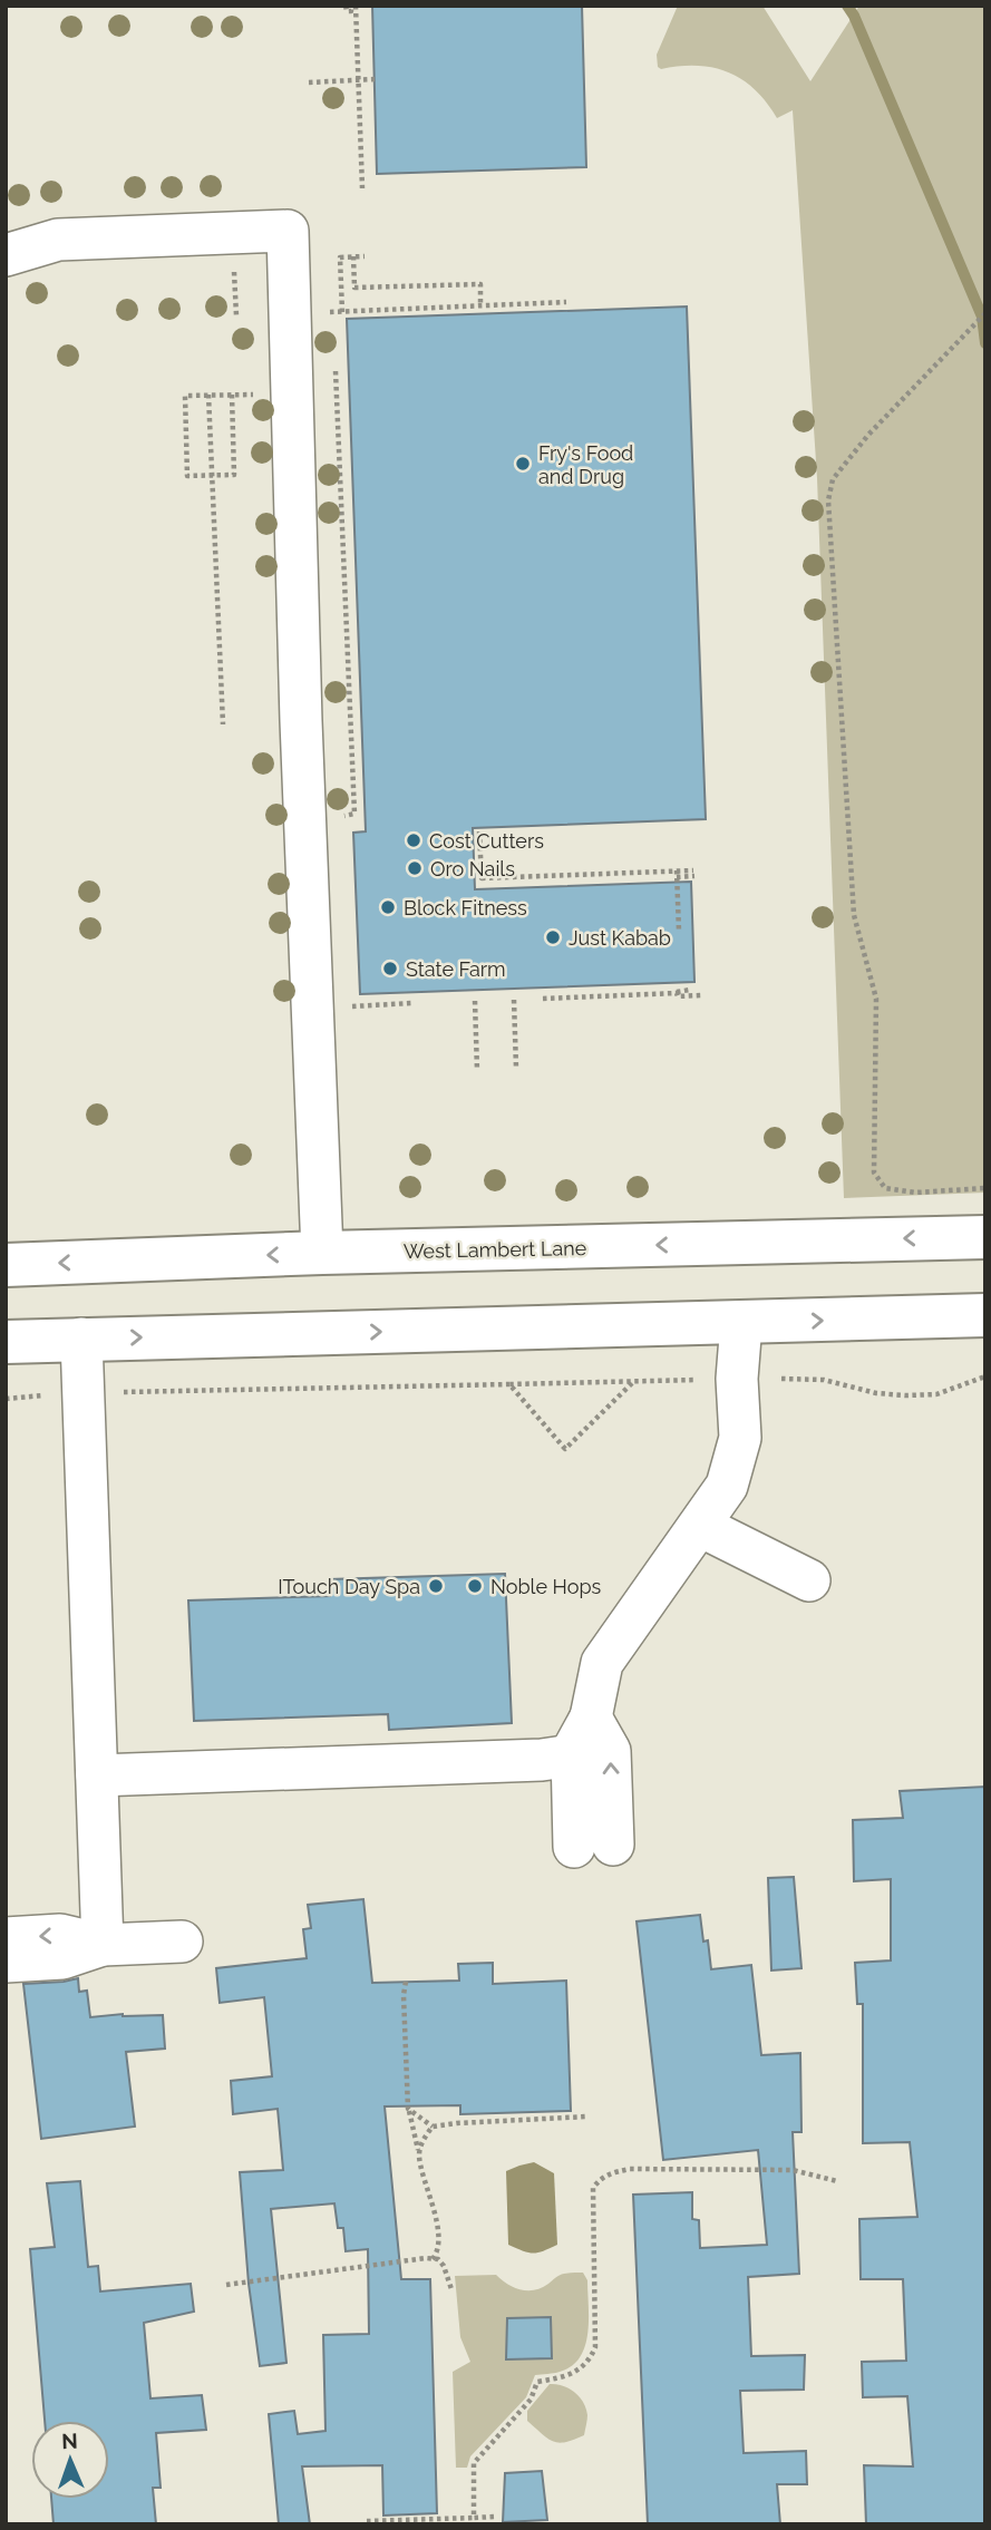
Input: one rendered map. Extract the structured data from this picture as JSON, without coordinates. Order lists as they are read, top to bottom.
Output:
{
  "streets": {
    "main road": ["West Lambert Lane"]
  },
  "places": [
    "Fry's Food and Drug",
    "Cost Cutters",
    "Oro Nails",
    "Block Fitness",
    "Just Kabab",
    "State Farm",
    "ITouch Day Spa",
    "Noble Hops"
  ],
  "north": "top"
}
